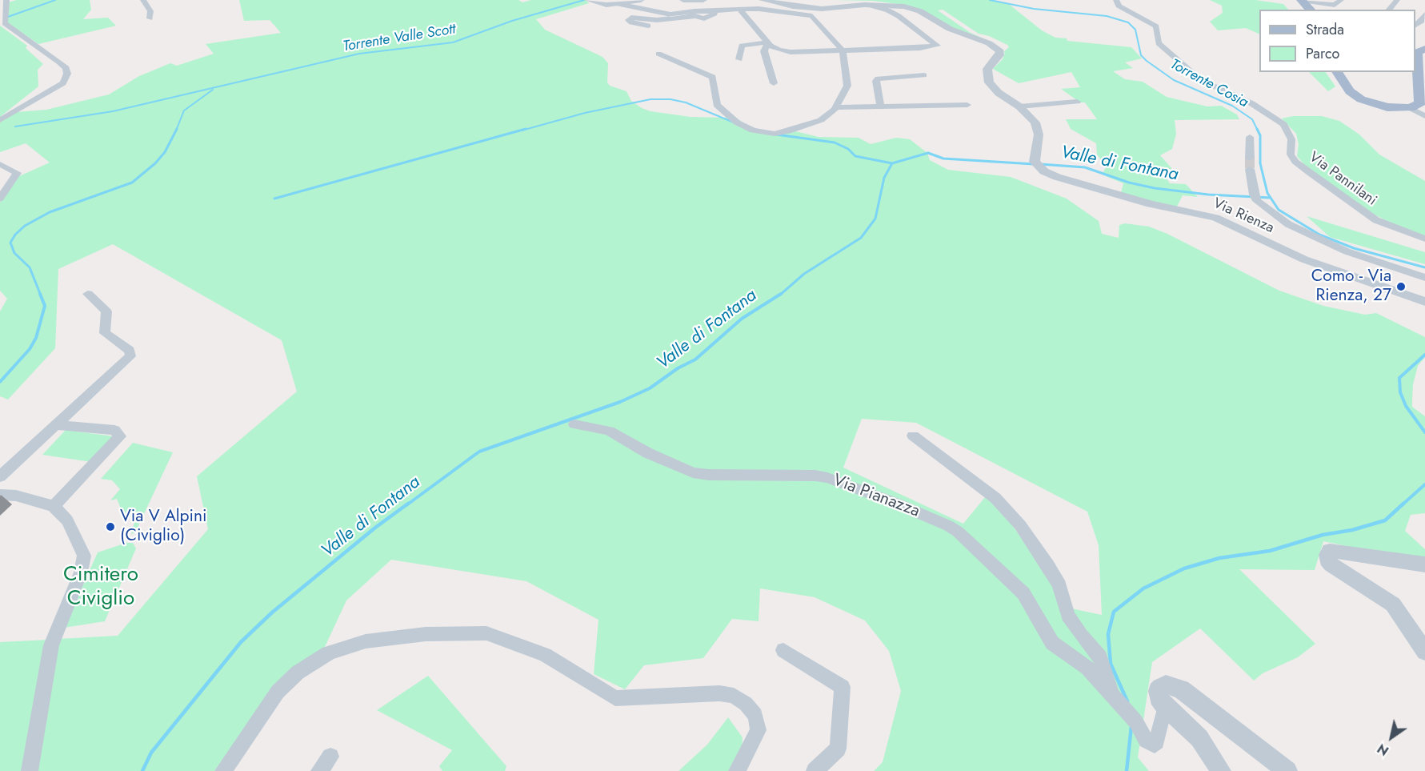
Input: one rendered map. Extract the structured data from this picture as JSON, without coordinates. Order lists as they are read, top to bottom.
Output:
{
  "streets": {
    "street": ["Via Pannilani", "Via Rienza", "Via Pianazza"]
  },
  "water": ["Torrente Valle Scott", "Torrente Cosia", "Valle di Fontana"],
  "parks": ["Cimitero Civiglio"],
  "places": ["Como - Via Rienza, 27", "Via V Alpini (Civiglio)"],
  "legend": ["Strada", "Parco"],
  "north": "bottom left"
}
